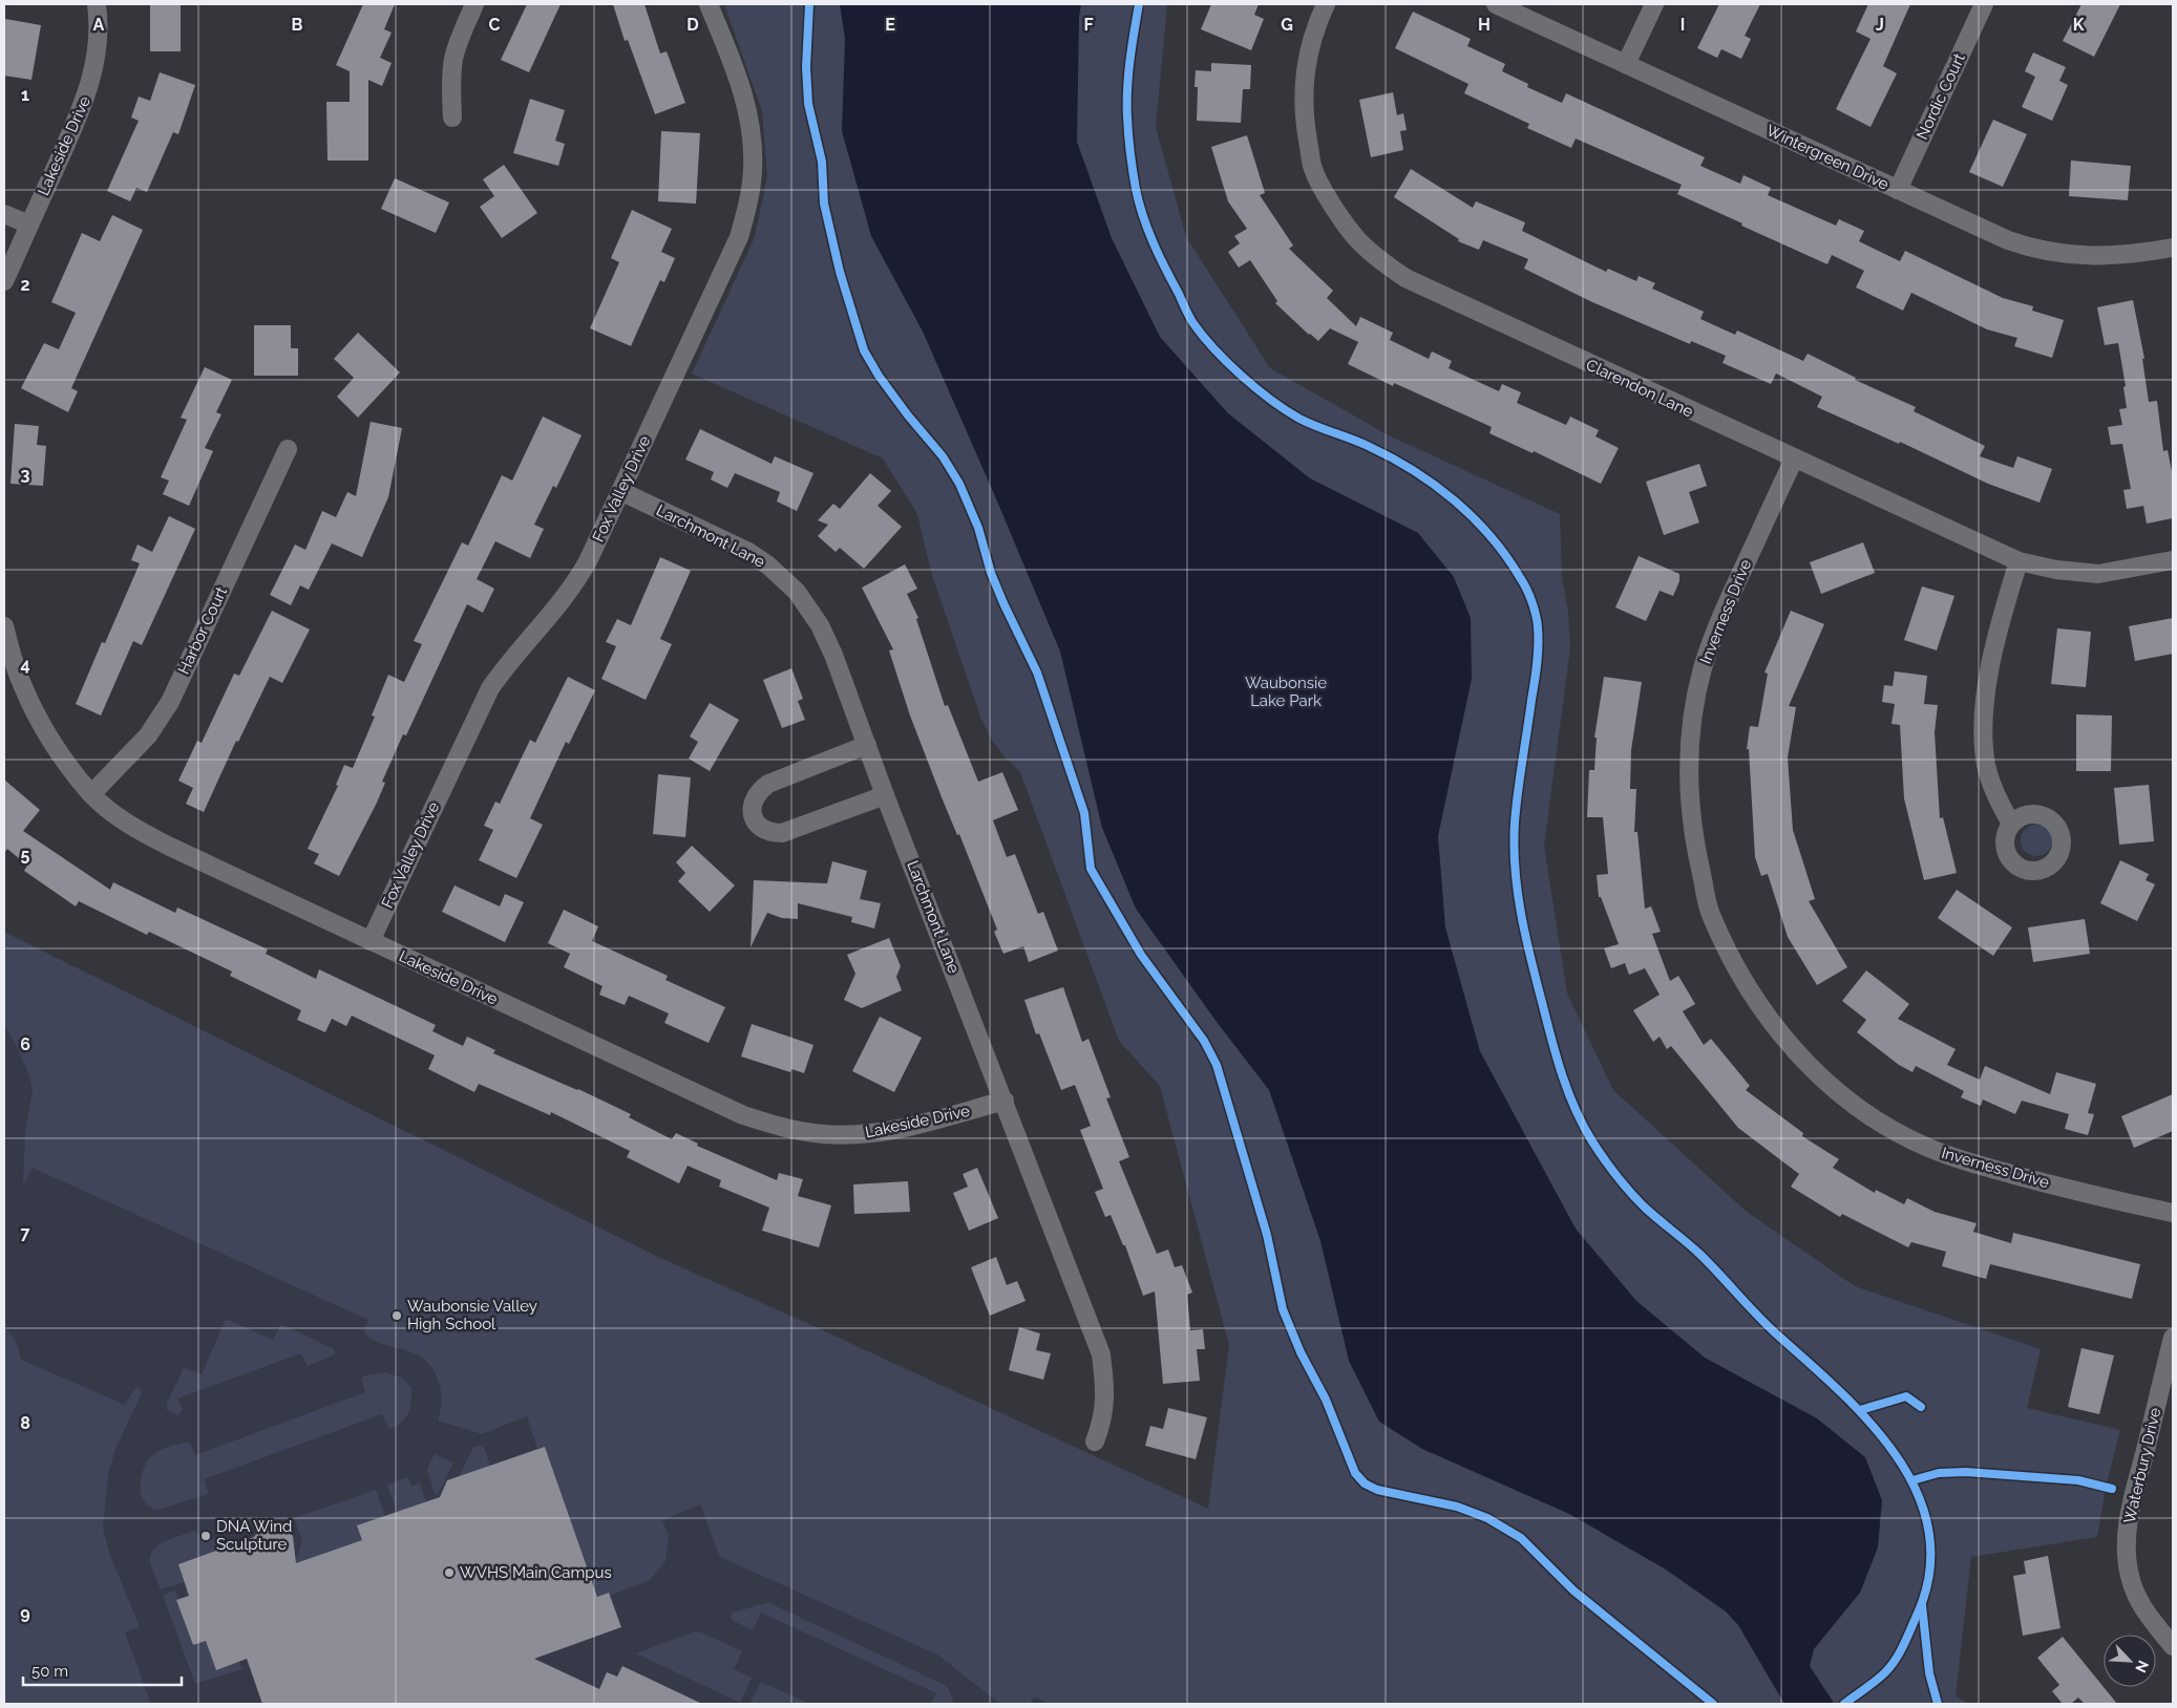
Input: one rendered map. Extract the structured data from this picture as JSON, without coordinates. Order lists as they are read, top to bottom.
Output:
{
  "streets": {
    "street": [
      "Nordic Court",
      "Lakeside Drive",
      "Wintergreen Drive",
      "Clarendon Lane",
      "Fox Valley Drive",
      "Larchmont Lane",
      "Inverness Drive",
      "Harbor Court",
      "Waterbury Drive"
    ]
  },
  "crossings": [
    ["Nordic Court", "Wintergreen Drive"],
    ["Lakeside Drive", "Fox Valley Drive"],
    ["Lakeside Drive", "Larchmont Lane"],
    ["Lakeside Drive", "Harbor Court"],
    ["Clarendon Lane", "Inverness Drive"],
    ["Fox Valley Drive", "Larchmont Lane"]
  ],
  "parks": ["Waubonsie Lake Park"],
  "places": ["Waubonsie Valley High School", "DNA Wind Sculpture", "WVHS Main Campus"],
  "scale_bar": "50 m",
  "north": "bottom right",
  "grid": {
    "columns": [
      "A",
      "B",
      "C",
      "D",
      "E",
      "F",
      "G",
      "H",
      "I",
      "J",
      "K"
    ],
    "rows": [
      "1",
      "2",
      "3",
      "4",
      "5",
      "6",
      "7",
      "8",
      "9"
    ]
  }
}
